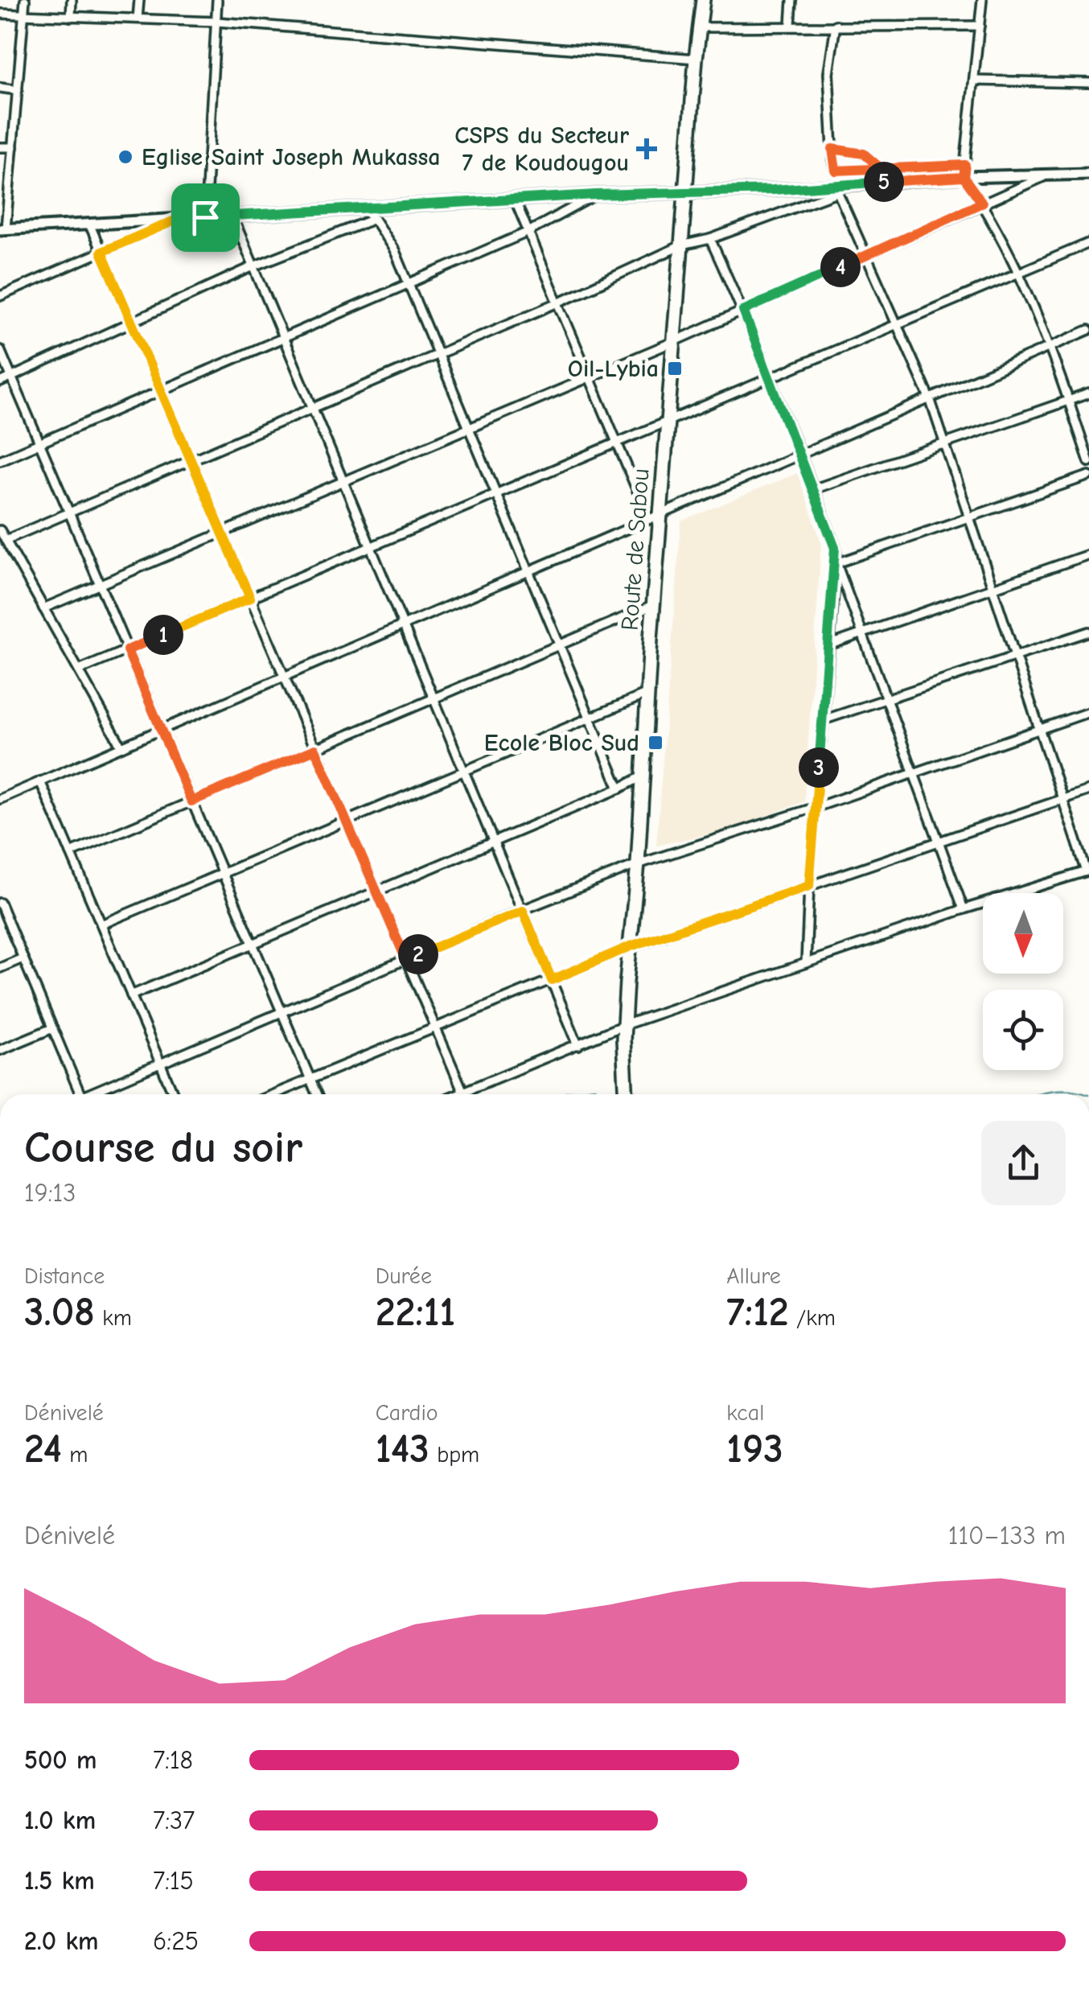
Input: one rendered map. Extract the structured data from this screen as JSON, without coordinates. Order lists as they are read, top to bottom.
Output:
{
  "streets": {
    "main road": ["Route de Sabou"]
  },
  "places": {
    "health": ["CSPS du Secteur 7 de Koudougou"],
    "other": ["Eglise Saint Joseph Mukassa"],
    "transit": ["Oil-Lybia", "Ecole Bloc Sud"]
  },
  "north": "bottom",
  "page": {
    "pins": [
      "5",
      "4",
      "1",
      "3",
      "2"
    ],
    "heading": ["Course du soir", "19:13"],
    "stats": [
      ["Distance", "3.08 km"],
      ["Durée", "22:11"],
      ["Allure", "7:12 /km"],
      ["Dénivelé", "24 m"],
      ["Cardio", "143 bpm"],
      ["kcal", "193"]
    ],
    "chart": ["Dénivelé", "110–133 m"],
    "list": [
      {
        "name": "500 m",
        "note": "7:18"
      },
      {
        "name": "1.0 km",
        "note": "7:37"
      },
      {
        "name": "1.5 km",
        "note": "7:15"
      },
      {
        "name": "2.0 km",
        "note": "6:25"
      }
    ]
  }
}
